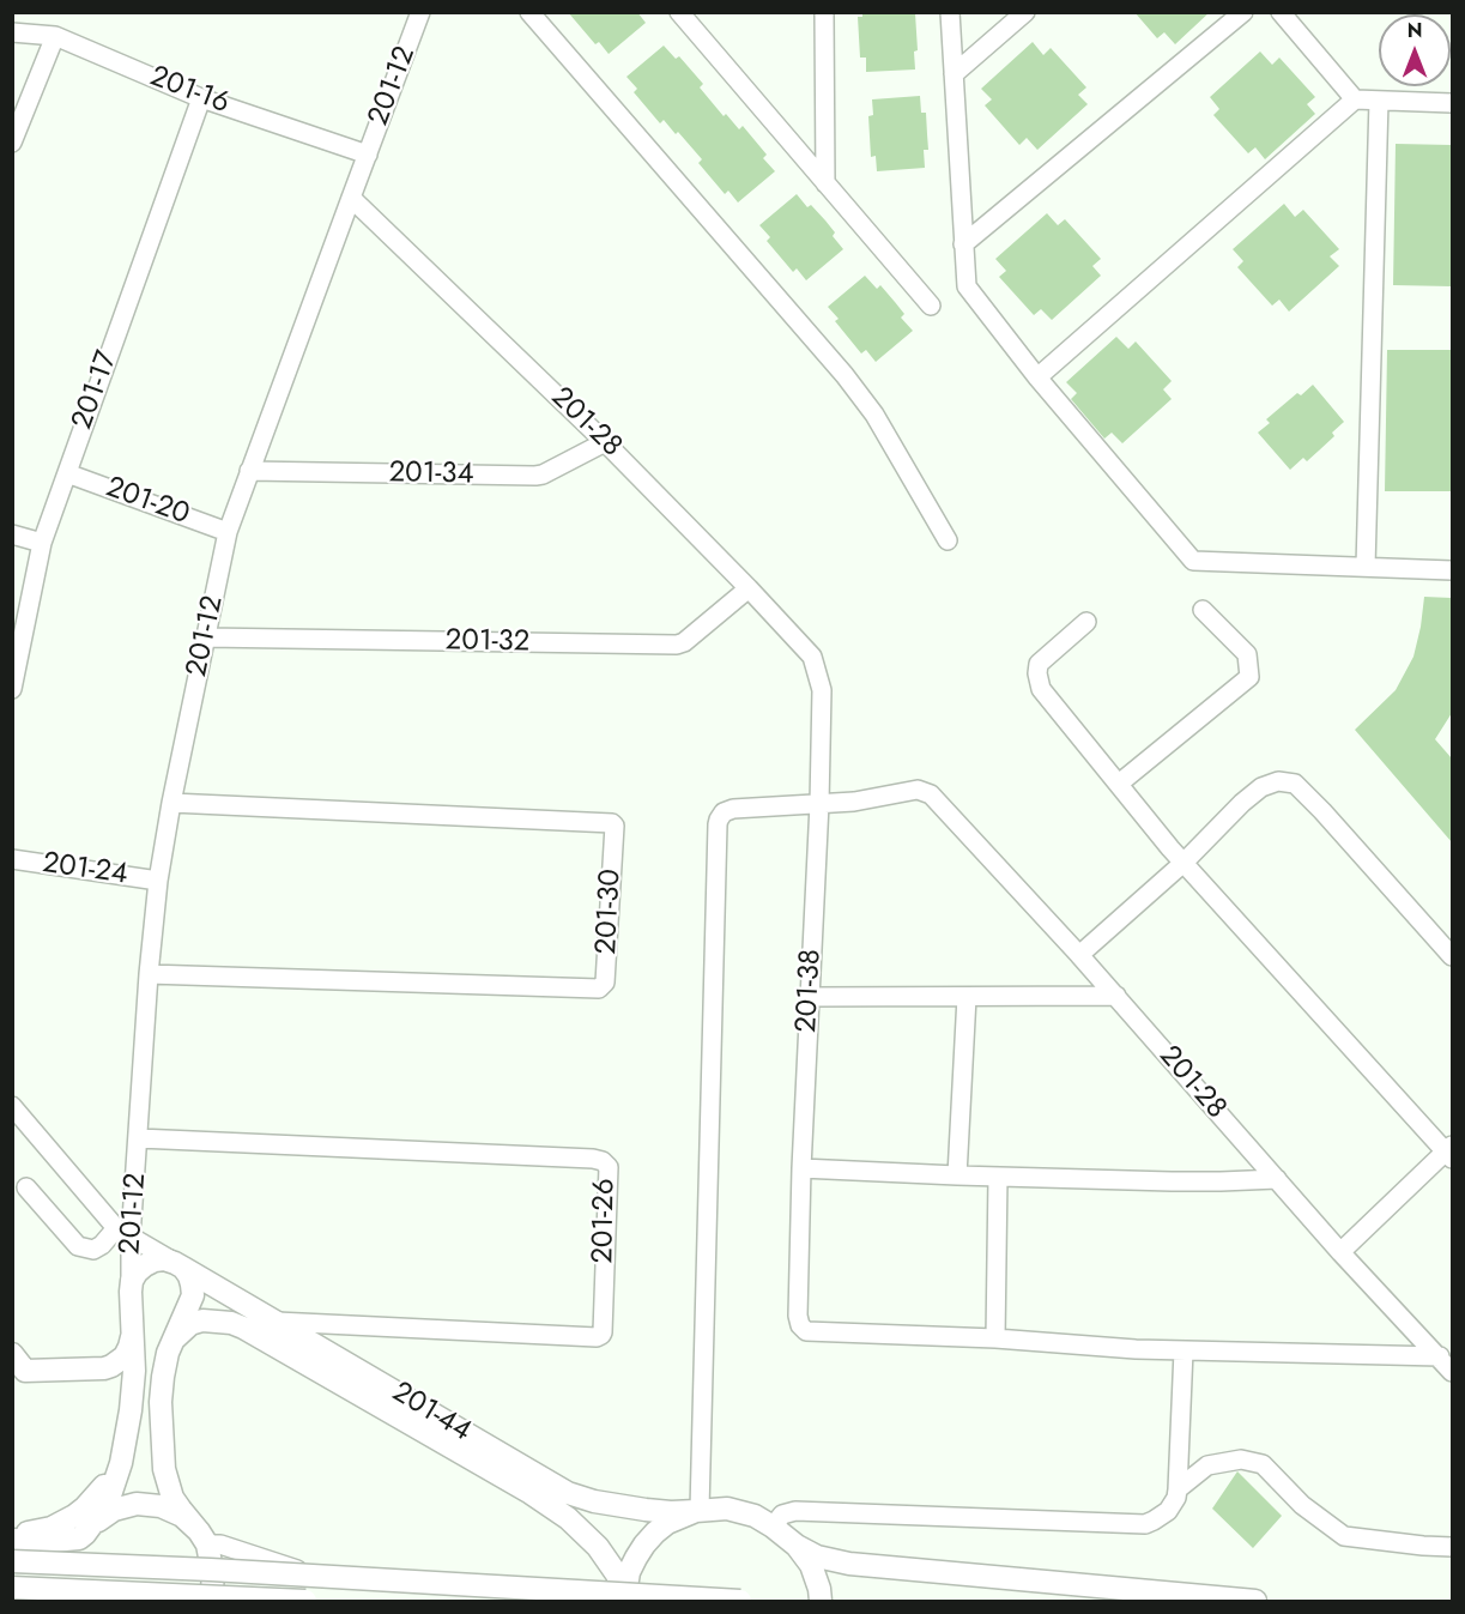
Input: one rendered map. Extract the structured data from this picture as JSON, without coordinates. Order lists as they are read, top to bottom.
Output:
{
  "streets": {
    "main road": ["201-12", "201-44"],
    "street": [
      "201-16",
      "201-17",
      "201-28",
      "201-34",
      "201-20",
      "201-32",
      "201-24",
      "201-30",
      "201-38",
      "201-26"
    ]
  },
  "crossings": [
    ["201-12", "201-16"],
    ["201-12", "201-28"],
    ["201-12", "201-34"],
    ["201-12", "201-20"],
    ["201-12", "201-32"],
    ["201-12", "201-24"],
    ["201-12", "201-30"],
    ["201-12", "201-26"],
    ["201-12", "201-44"],
    ["201-16", "201-17"],
    ["201-17", "201-20"],
    ["201-28", "201-34"],
    ["201-28", "201-32"],
    ["201-28", "201-38"],
    ["201-26", "201-44"]
  ],
  "north": "top"
}
